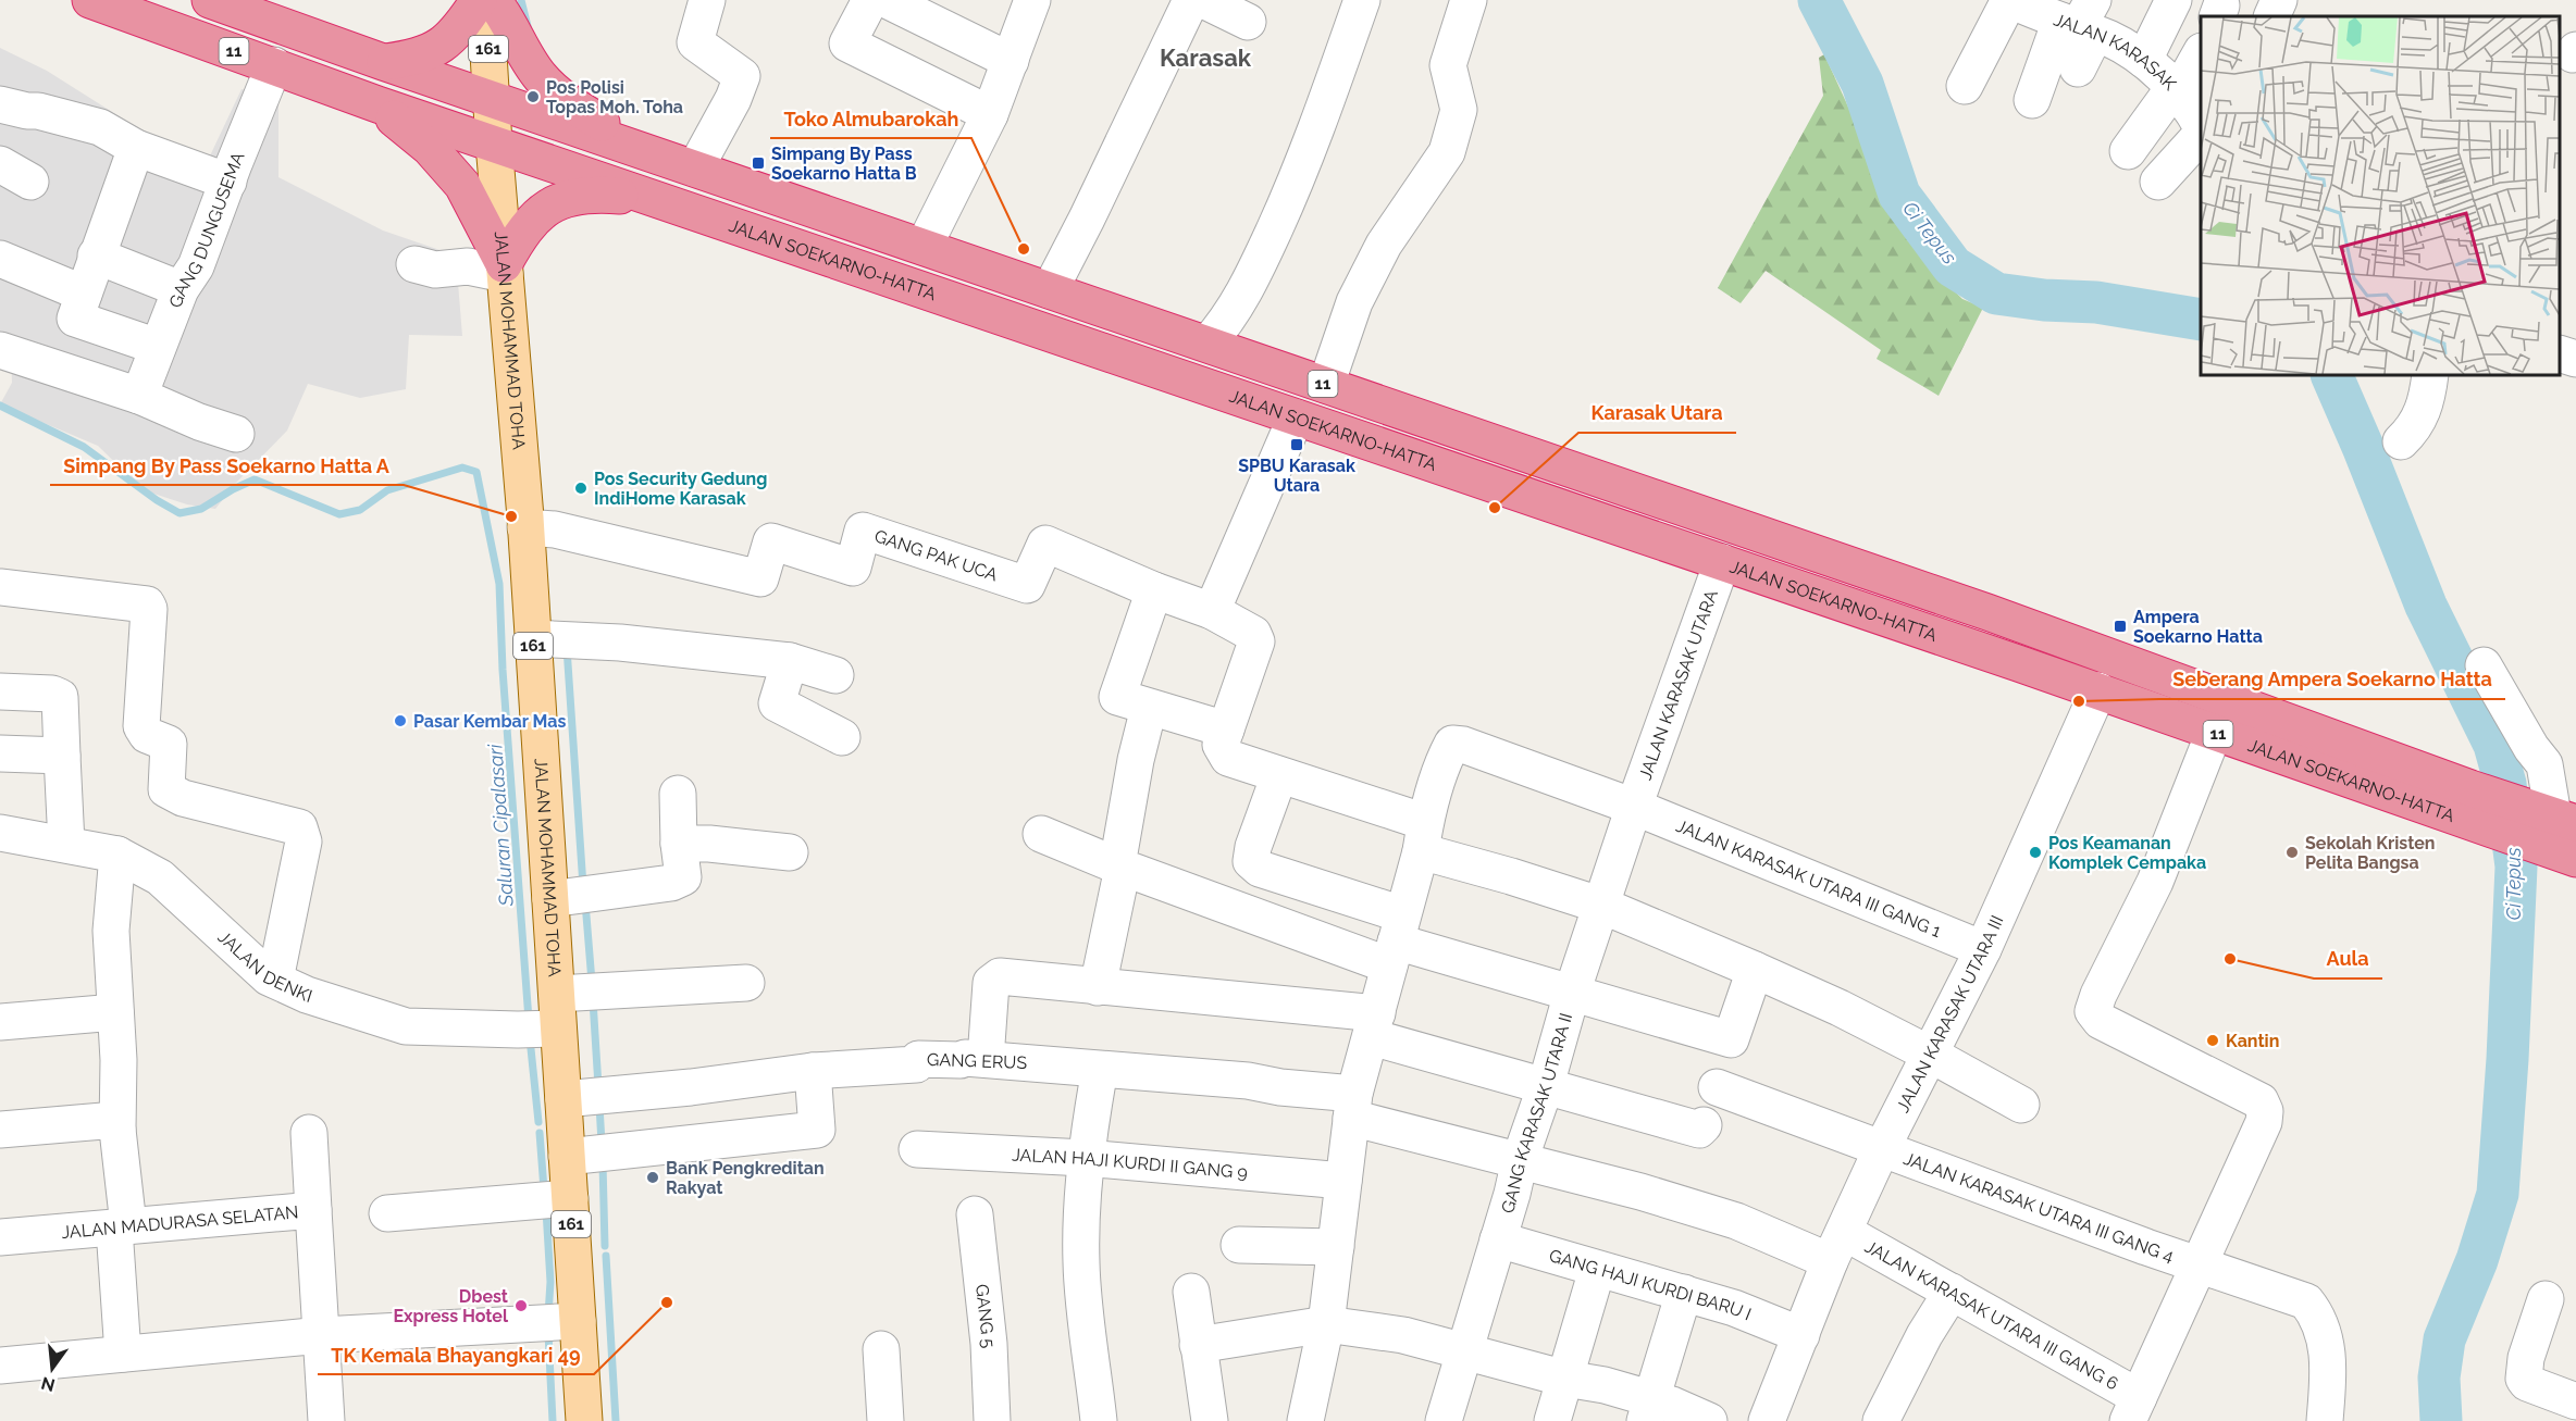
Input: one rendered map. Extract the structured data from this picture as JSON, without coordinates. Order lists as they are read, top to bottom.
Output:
{
  "streets": {
    "highway": ["11", "JALAN SOEKARNO-HATTA"],
    "main road": ["161", "JALAN MOHAMMAD TOHA"],
    "street": [
      "JALAN KARASAK",
      "GANG DUNGUSEMA",
      "GANG PAK UCA",
      "JALAN KARASAK UTARA",
      "JALAN KARASAK UTARA III GANG 1",
      "JALAN DENKI",
      "JALAN KARASAK UTARA III",
      "GANG ERUS",
      "GANG KARASAK UTARA II",
      "JALAN HAJI KURDI II GANG 9",
      "JALAN KARASAK UTARA III GANG 4",
      "JALAN MADURASA SELATAN",
      "GANG HAJI KURDI BARU I",
      "JALAN KARASAK UTARA III GANG 6",
      "GANG 5"
    ]
  },
  "crossings": [
    ["GANG DUNGUSEMA", "JALAN SOEKARNO-HATTA"],
    ["JALAN SOEKARNO-HATTA", "JALAN MOHAMMAD TOHA"],
    ["JALAN SOEKARNO-HATTA", "JALAN KARASAK UTARA"],
    ["JALAN SOEKARNO-HATTA", "JALAN KARASAK UTARA III"],
    ["JALAN SOEKARNO-HATTA", "JALAN KARASAK UTARA III GANG 6"],
    ["JALAN MOHAMMAD TOHA", "GANG PAK UCA"],
    ["JALAN MOHAMMAD TOHA", "JALAN DENKI"],
    ["JALAN MOHAMMAD TOHA", "GANG ERUS"],
    ["JALAN KARASAK UTARA", "JALAN KARASAK UTARA III GANG 1"],
    ["JALAN KARASAK UTARA", "GANG KARASAK UTARA II"],
    ["JALAN KARASAK UTARA III GANG 1", "JALAN KARASAK UTARA III"],
    ["JALAN KARASAK UTARA III GANG 1", "GANG KARASAK UTARA II"],
    ["JALAN KARASAK UTARA III", "JALAN KARASAK UTARA III GANG 4"],
    ["JALAN KARASAK UTARA III", "GANG HAJI KURDI BARU I"],
    ["JALAN KARASAK UTARA III", "JALAN KARASAK UTARA III GANG 6"],
    ["GANG ERUS", "GANG KARASAK UTARA II"],
    ["GANG ERUS", "JALAN KARASAK UTARA III GANG 6"],
    ["GANG KARASAK UTARA II", "GANG HAJI KURDI BARU I"],
    ["GANG KARASAK UTARA II", "JALAN KARASAK UTARA III GANG 6"],
    ["JALAN KARASAK UTARA III GANG 4", "JALAN KARASAK UTARA III GANG 6"]
  ],
  "districts": ["Karasak"],
  "water": ["Ci Tepus", "Saluran Cipalasari"],
  "places": {
    "other": [
      "Pos Polisi Topas Moh. Toha",
      "Toko Almubarokah",
      "Pos Security Gedung IndiHome Karasak",
      "Karasak Utara",
      "Simpang By Pass Soekarno Hatta A",
      "Seberang Ampera Soekarno Hatta",
      "Pasar Kembar Mas",
      "Pos Keamanan Komplek Cempaka",
      "Sekolah Kristen Pelita Bangsa",
      "Aula",
      "Kantin",
      "Bank Pengkreditan Rakyat",
      "TK Kemala Bhayangkari 49",
      "Dbest Express Hotel"
    ],
    "transit": ["Simpang By Pass Soekarno Hatta B", "SPBU Karasak Utara", "Ampera Soekarno Hatta"]
  },
  "north": "bottom"
}
